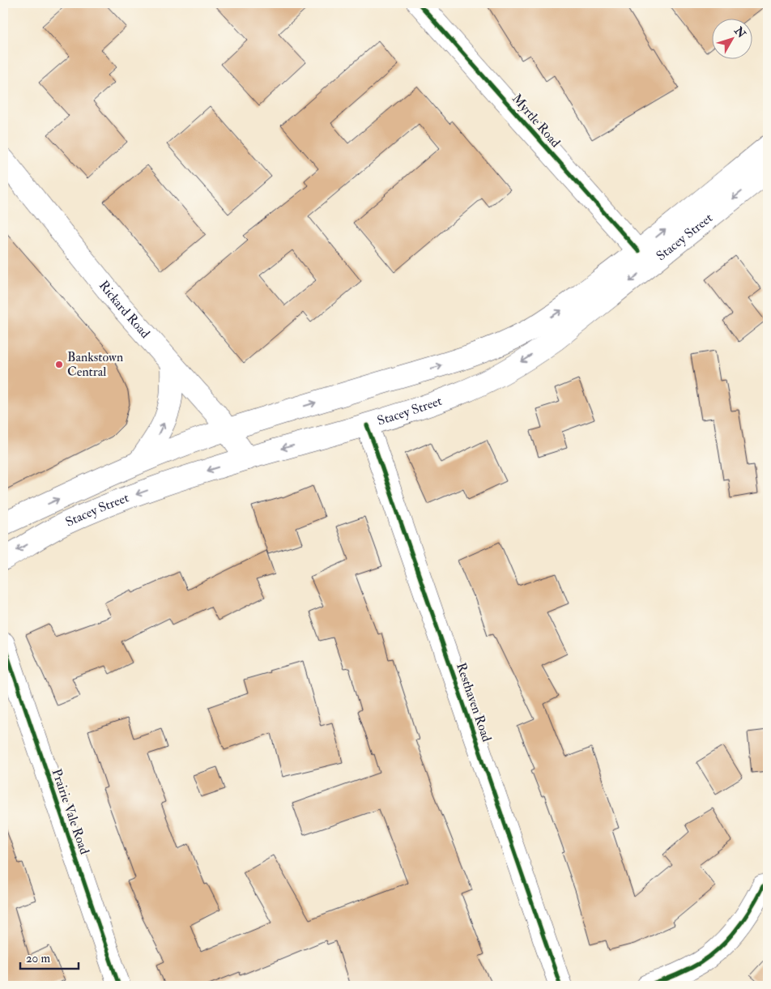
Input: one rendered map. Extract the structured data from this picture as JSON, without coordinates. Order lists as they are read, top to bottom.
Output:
{
  "streets": {
    "main road": [
      "Myrtle Road",
      "Stacey Street",
      "Rickard Road",
      "Resthaven Road",
      "Prairie Vale Road"
    ]
  },
  "crossings": [
    ["Myrtle Road", "Stacey Street"],
    ["Stacey Street", "Rickard Road"],
    ["Stacey Street", "Resthaven Road"]
  ],
  "places": ["Bankstown Central"],
  "scale_bar": "20 m",
  "north": "top right"
}
